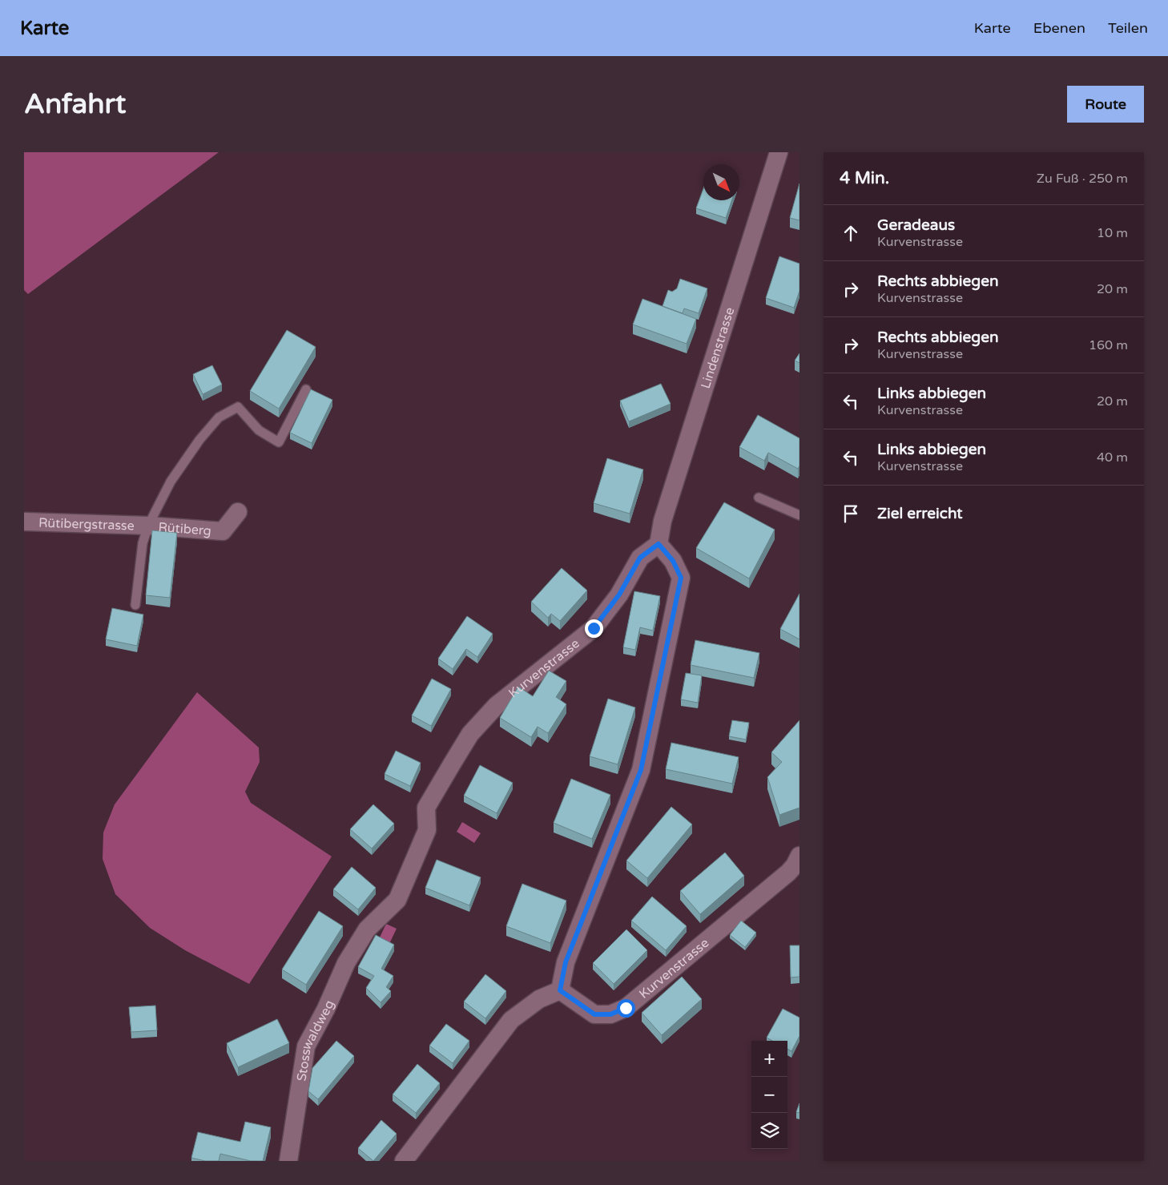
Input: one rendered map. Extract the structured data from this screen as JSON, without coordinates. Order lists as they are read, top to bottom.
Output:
{
  "streets": {
    "street": [
      "Lindenstrasse",
      "Rütibergstrasse",
      "Rütiberg",
      "Kurvenstrasse",
      "Stosswaldweg"
    ]
  },
  "crossings": [
    ["Lindenstrasse", "Kurvenstrasse"],
    ["Rütibergstrasse", "Rütiberg"],
    ["Kurvenstrasse", "Stosswaldweg"]
  ],
  "north": "bottom right",
  "page": {
    "header": "Karte",
    "nav": ["Karte", "Ebenen", "Teilen"],
    "buttons": "Route",
    "title": "Anfahrt",
    "heading": ["4 Min.", "Zu Fuß · 250 m"],
    "list": [
      ["Geradeaus", "Kurvenstrasse", "10 m"],
      ["Rechts abbiegen", "Kurvenstrasse", "20 m"],
      ["Rechts abbiegen", "Kurvenstrasse", "160 m"],
      ["Links abbiegen", "Kurvenstrasse", "20 m"],
      ["Links abbiegen", "Kurvenstrasse", "40 m"],
      "Ziel erreicht"
    ],
    "map_buttons": ["+", "−"]
  }
}
